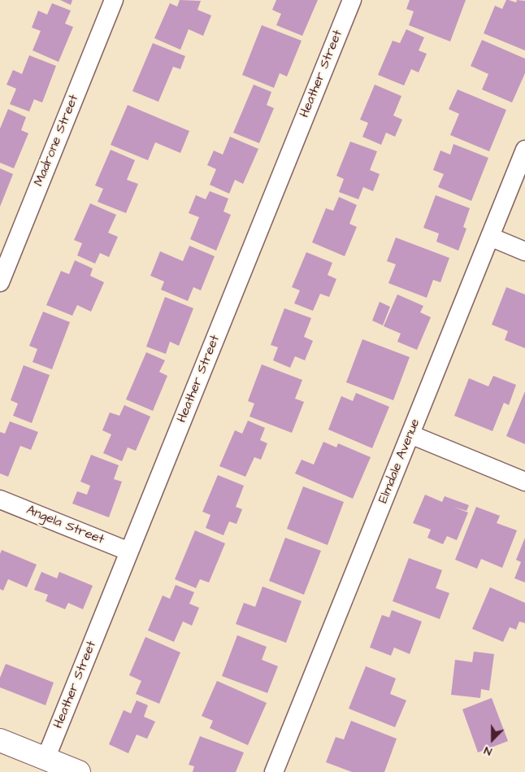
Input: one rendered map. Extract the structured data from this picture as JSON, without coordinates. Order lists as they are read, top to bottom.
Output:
{
  "streets": {
    "street": [
      "Heather Street",
      "Madrone Street",
      "Elmdale Avenue",
      "Angela Street"
    ]
  },
  "crossings": [
    ["Heather Street", "Angela Street"]
  ],
  "north": "bottom"
}
